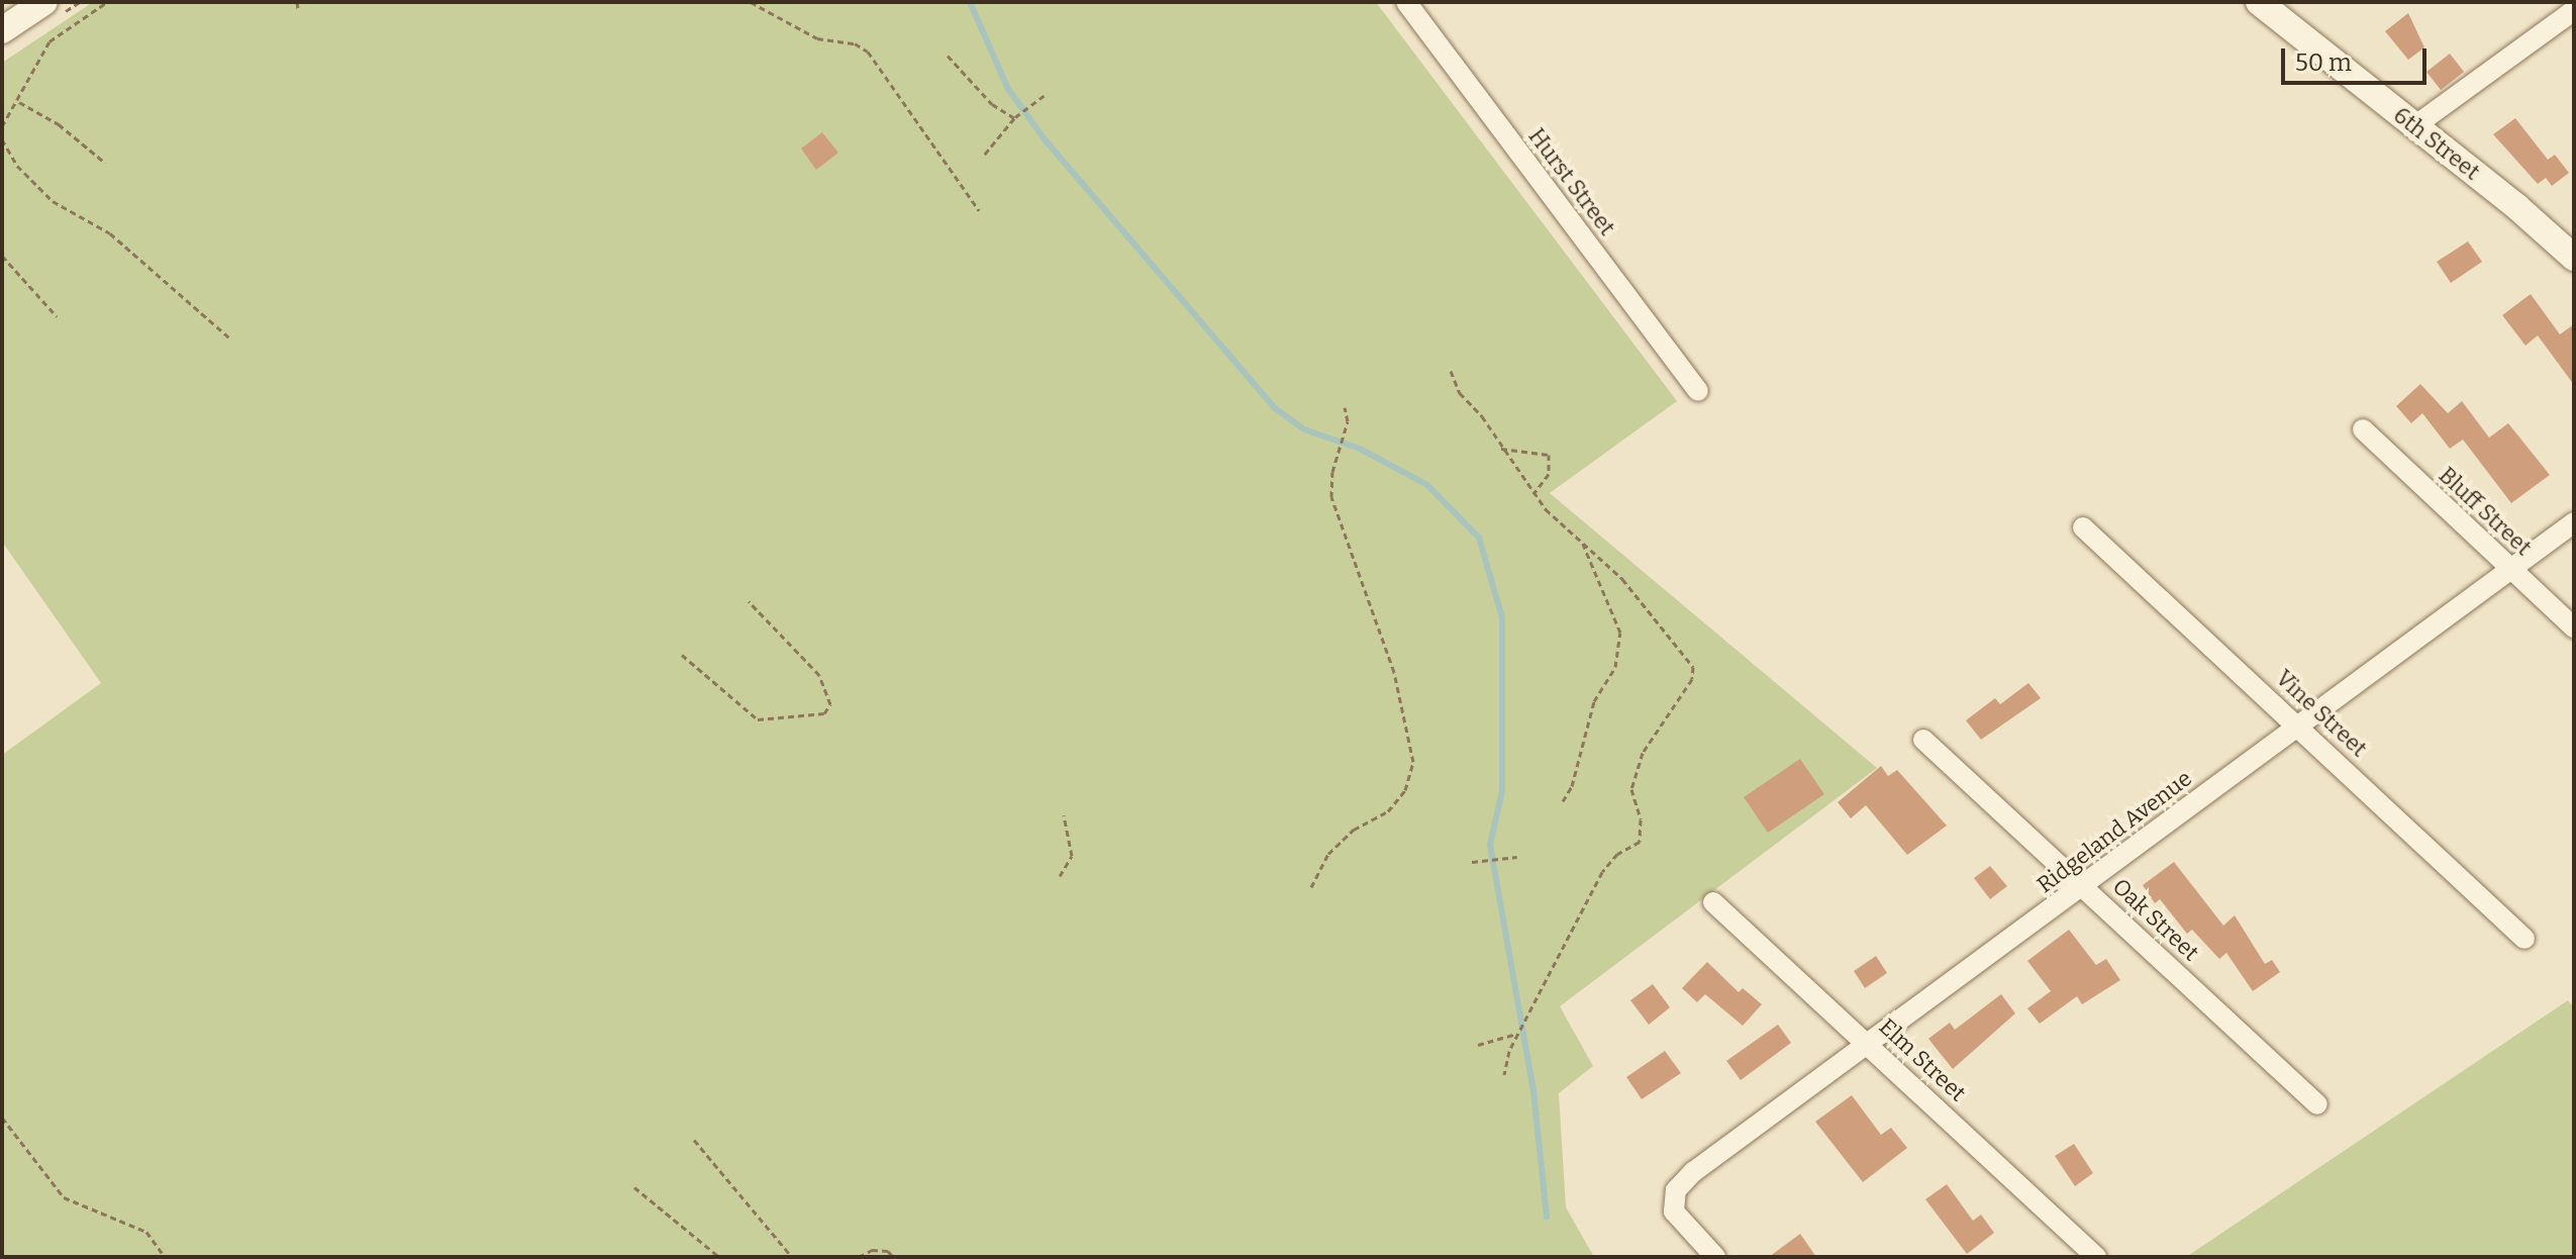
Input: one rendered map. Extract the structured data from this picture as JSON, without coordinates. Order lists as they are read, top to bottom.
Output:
{
  "streets": {
    "street": [
      "6th Street",
      "Hurst Street",
      "Bluff Street",
      "Vine Street",
      "Ridgeland Avenue",
      "Oak Street",
      "Elm Street"
    ]
  },
  "crossings": [
    ["Bluff Street", "Ridgeland Avenue"],
    ["Vine Street", "Ridgeland Avenue"],
    ["Ridgeland Avenue", "Oak Street"],
    ["Ridgeland Avenue", "Elm Street"]
  ],
  "scale_bar": "50 m"
}
